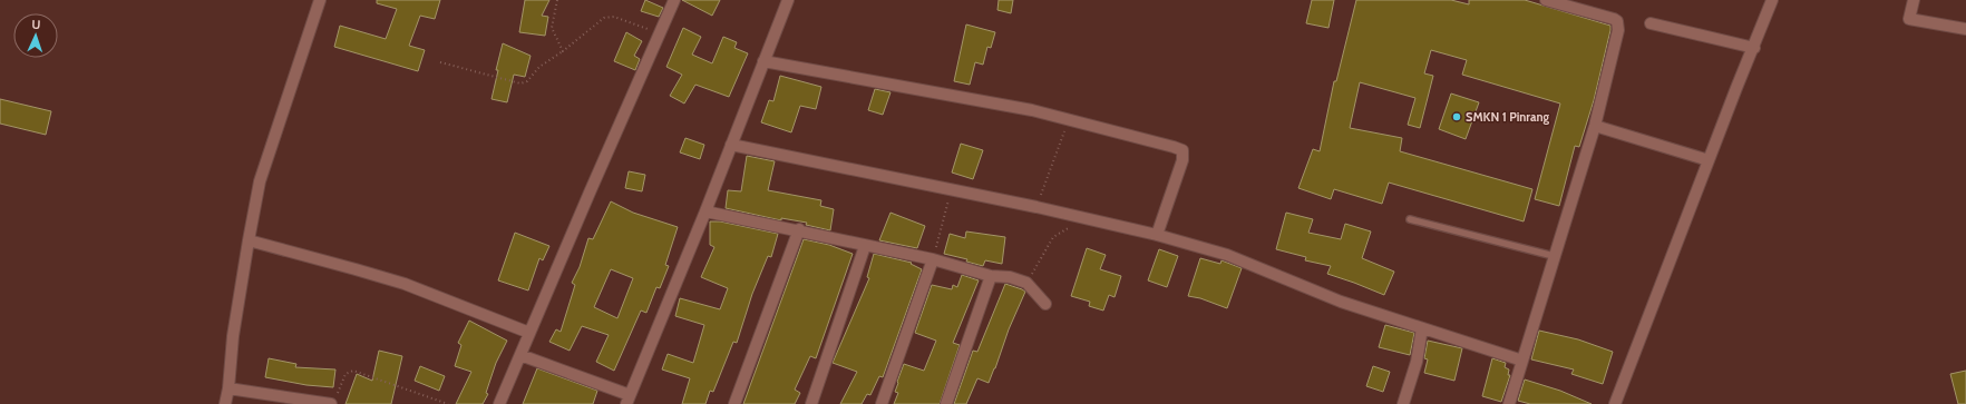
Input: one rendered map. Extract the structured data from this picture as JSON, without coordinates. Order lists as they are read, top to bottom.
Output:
{
  "places": ["SMKN 1 Pinrang"],
  "north": "top"
}
